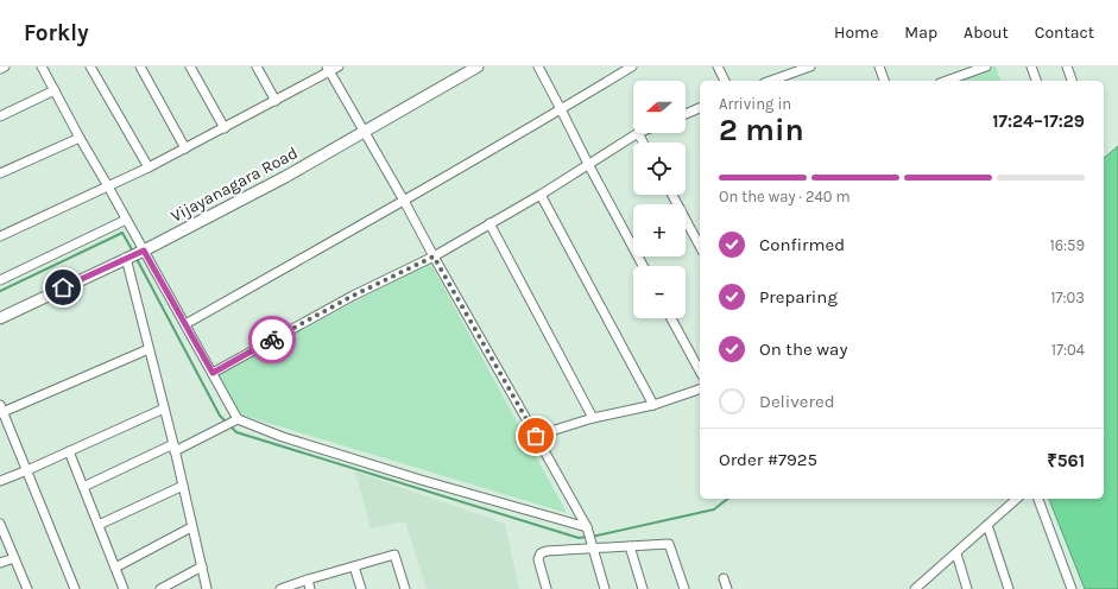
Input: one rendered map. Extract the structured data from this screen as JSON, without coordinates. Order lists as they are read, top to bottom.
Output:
{
  "streets": {
    "street": ["Vijayanagara Road"]
  },
  "north": "left",
  "page": {
    "header": "Forkly",
    "nav": [
      "Home",
      "Map",
      "About",
      "Contact"
    ],
    "map_buttons": ["+", "−"],
    "heading": ["2 min", "Arriving in", "17:24–17:29"],
    "panel": ["Order #7925", "₹561"],
    "bar": "On the way · 240 m",
    "list": [
      ["Confirmed", "16:59"],
      ["Preparing", "17:03"],
      ["On the way", "17:04"],
      "Delivered"
    ]
  }
}
